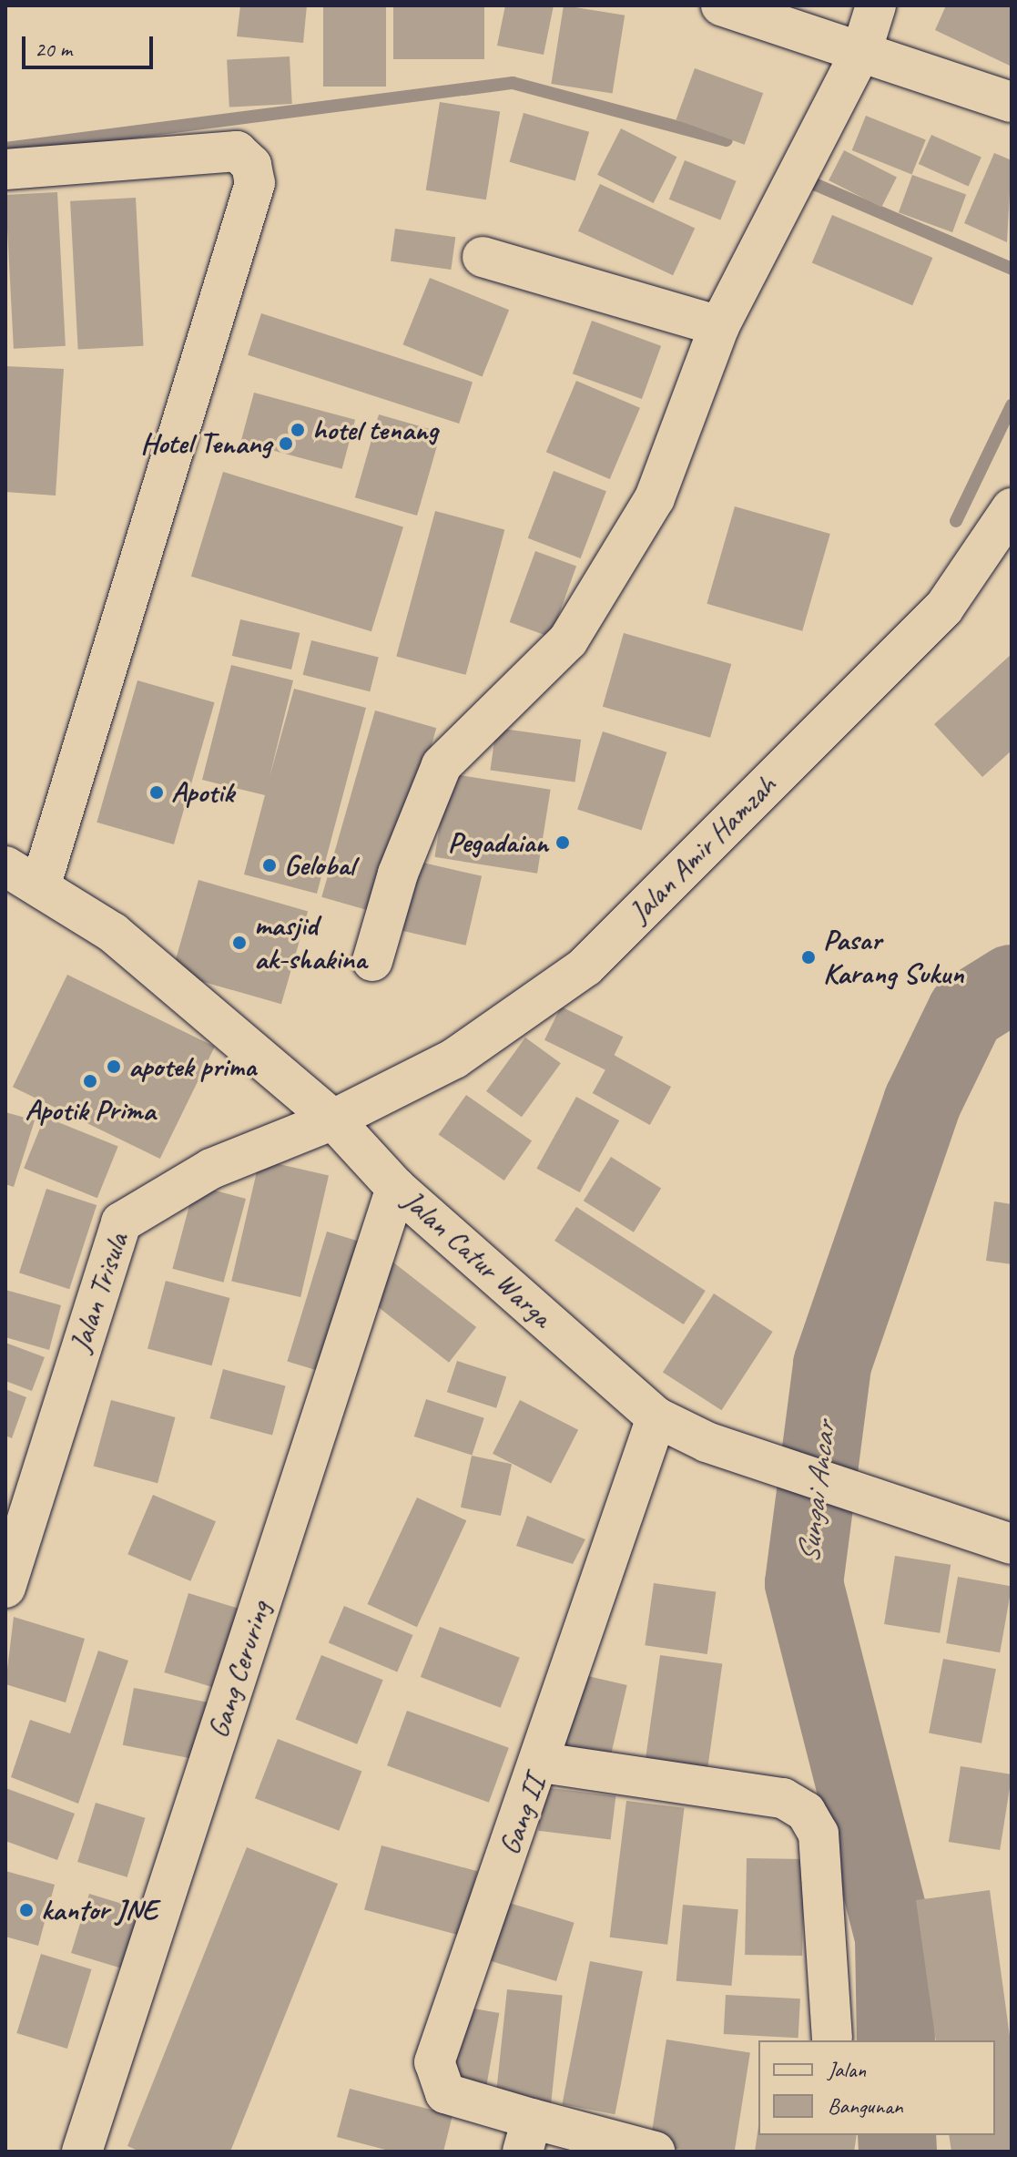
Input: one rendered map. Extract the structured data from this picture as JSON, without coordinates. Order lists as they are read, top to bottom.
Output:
{
  "streets": {
    "street": [
      "Jalan Amir Hamzah",
      "Jalan Catur Warga",
      "Jalan Trisula",
      "Gang Ceruring",
      "Gang II"
    ]
  },
  "crossings": [
    ["Jalan Amir Hamzah", "Jalan Catur Warga"],
    ["Jalan Amir Hamzah", "Jalan Trisula"],
    ["Jalan Catur Warga", "Jalan Trisula"],
    ["Jalan Catur Warga", "Gang Ceruring"],
    ["Jalan Catur Warga", "Gang II"]
  ],
  "water": ["Sungai Ancar"],
  "places": [
    "hotel tenang",
    "Hotel Tenang",
    "Apotik",
    "Pegadaian",
    "Gelobal",
    "masjid ak-shakina",
    "Pasar Karang Sukun",
    "apotek prima",
    "Apotik Prima",
    "kantor JNE"
  ],
  "legend": ["Jalan", "Bangunan"],
  "scale_bar": "20 m"
}
